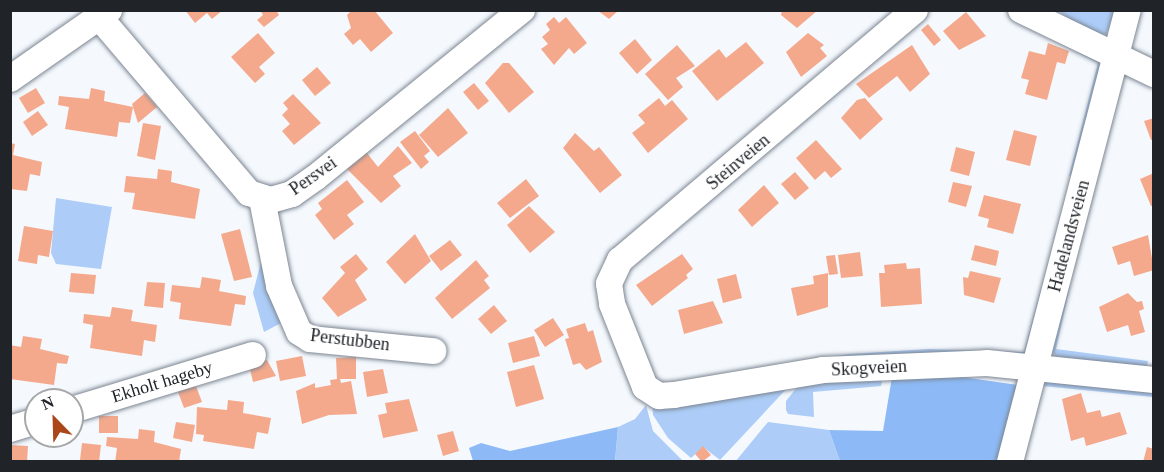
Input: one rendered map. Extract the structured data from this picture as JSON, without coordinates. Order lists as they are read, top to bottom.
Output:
{
  "streets": {
    "street": [
      "Steinveien",
      "Persvei",
      "Hadelandsveien",
      "Perstubben",
      "Skogveien",
      "Ekholt hageby"
    ]
  },
  "crossings": [
    ["Steinveien", "Skogveien"],
    ["Persvei", "Perstubben"],
    ["Hadelandsveien", "Skogveien"]
  ],
  "north": "top left"
}
